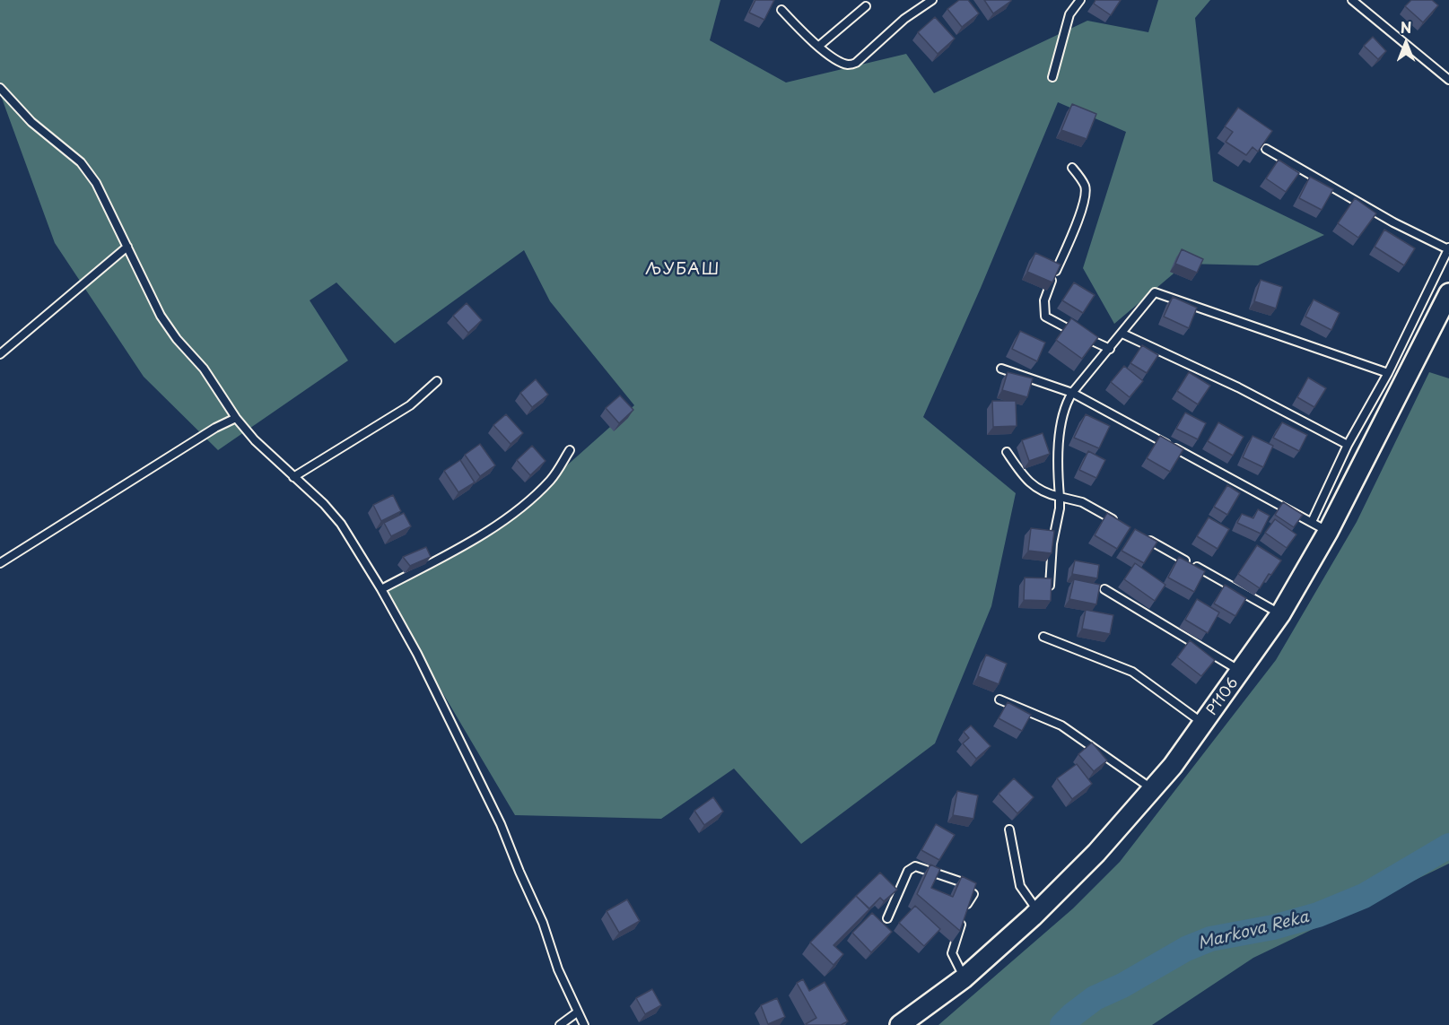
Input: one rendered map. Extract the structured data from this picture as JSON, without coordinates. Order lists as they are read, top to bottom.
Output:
{
  "streets": {
    "main road": ["P1106"]
  },
  "districts": ["ЉУБАШ"],
  "water": ["Markova Reka"],
  "north": "top"
}
